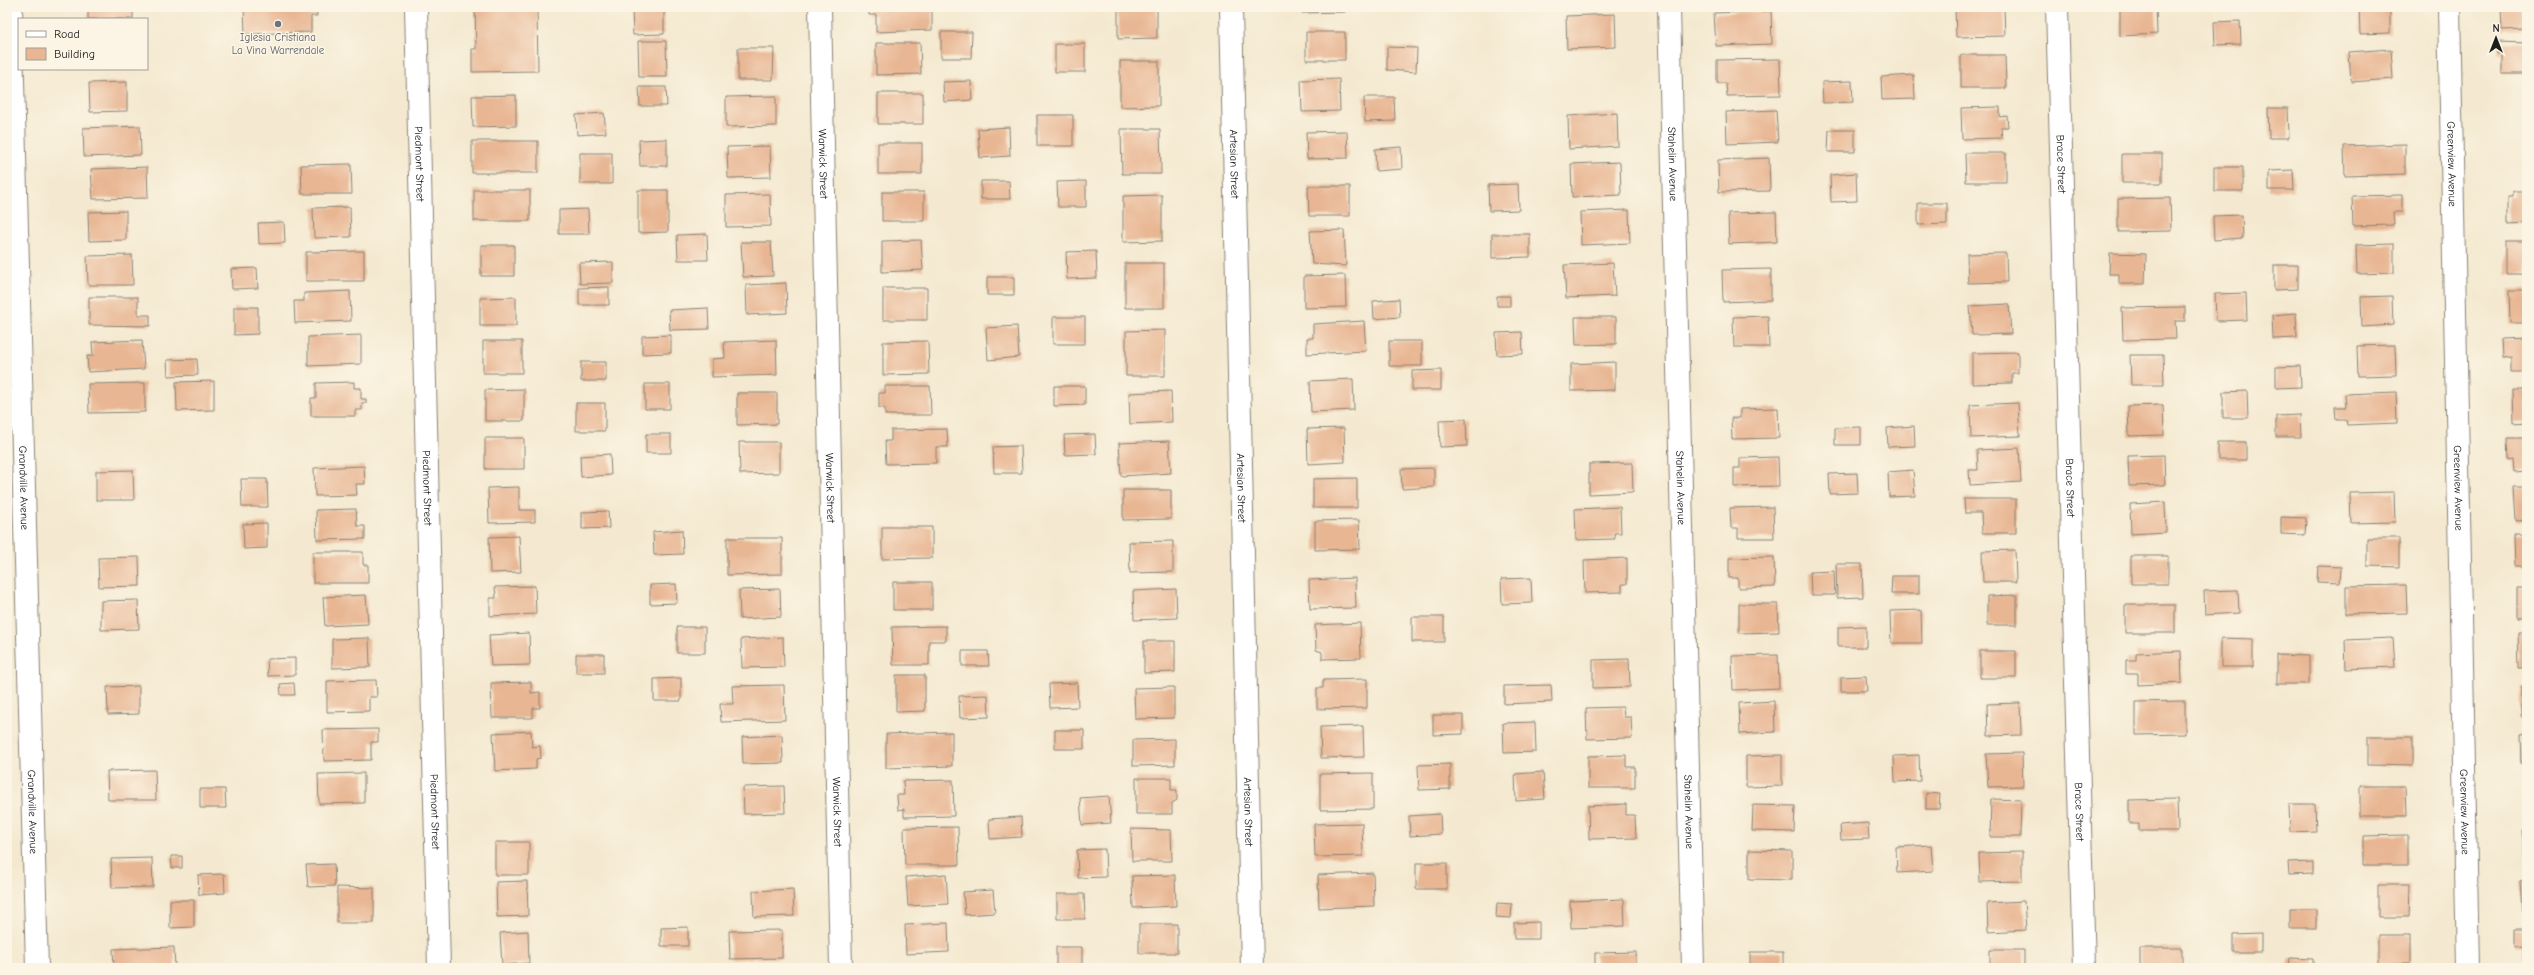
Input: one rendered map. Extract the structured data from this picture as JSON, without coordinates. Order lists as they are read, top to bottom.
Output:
{
  "streets": {
    "street": [
      "Piedmont Street",
      "Warwick Street",
      "Artesian Street",
      "Stahelin Avenue",
      "Brace Street",
      "Greenview Avenue",
      "Grandville Avenue"
    ]
  },
  "places": ["Iglesia Cristiana La Vina Warrendale"],
  "legend": ["Road", "Building"],
  "north": "top"
}
